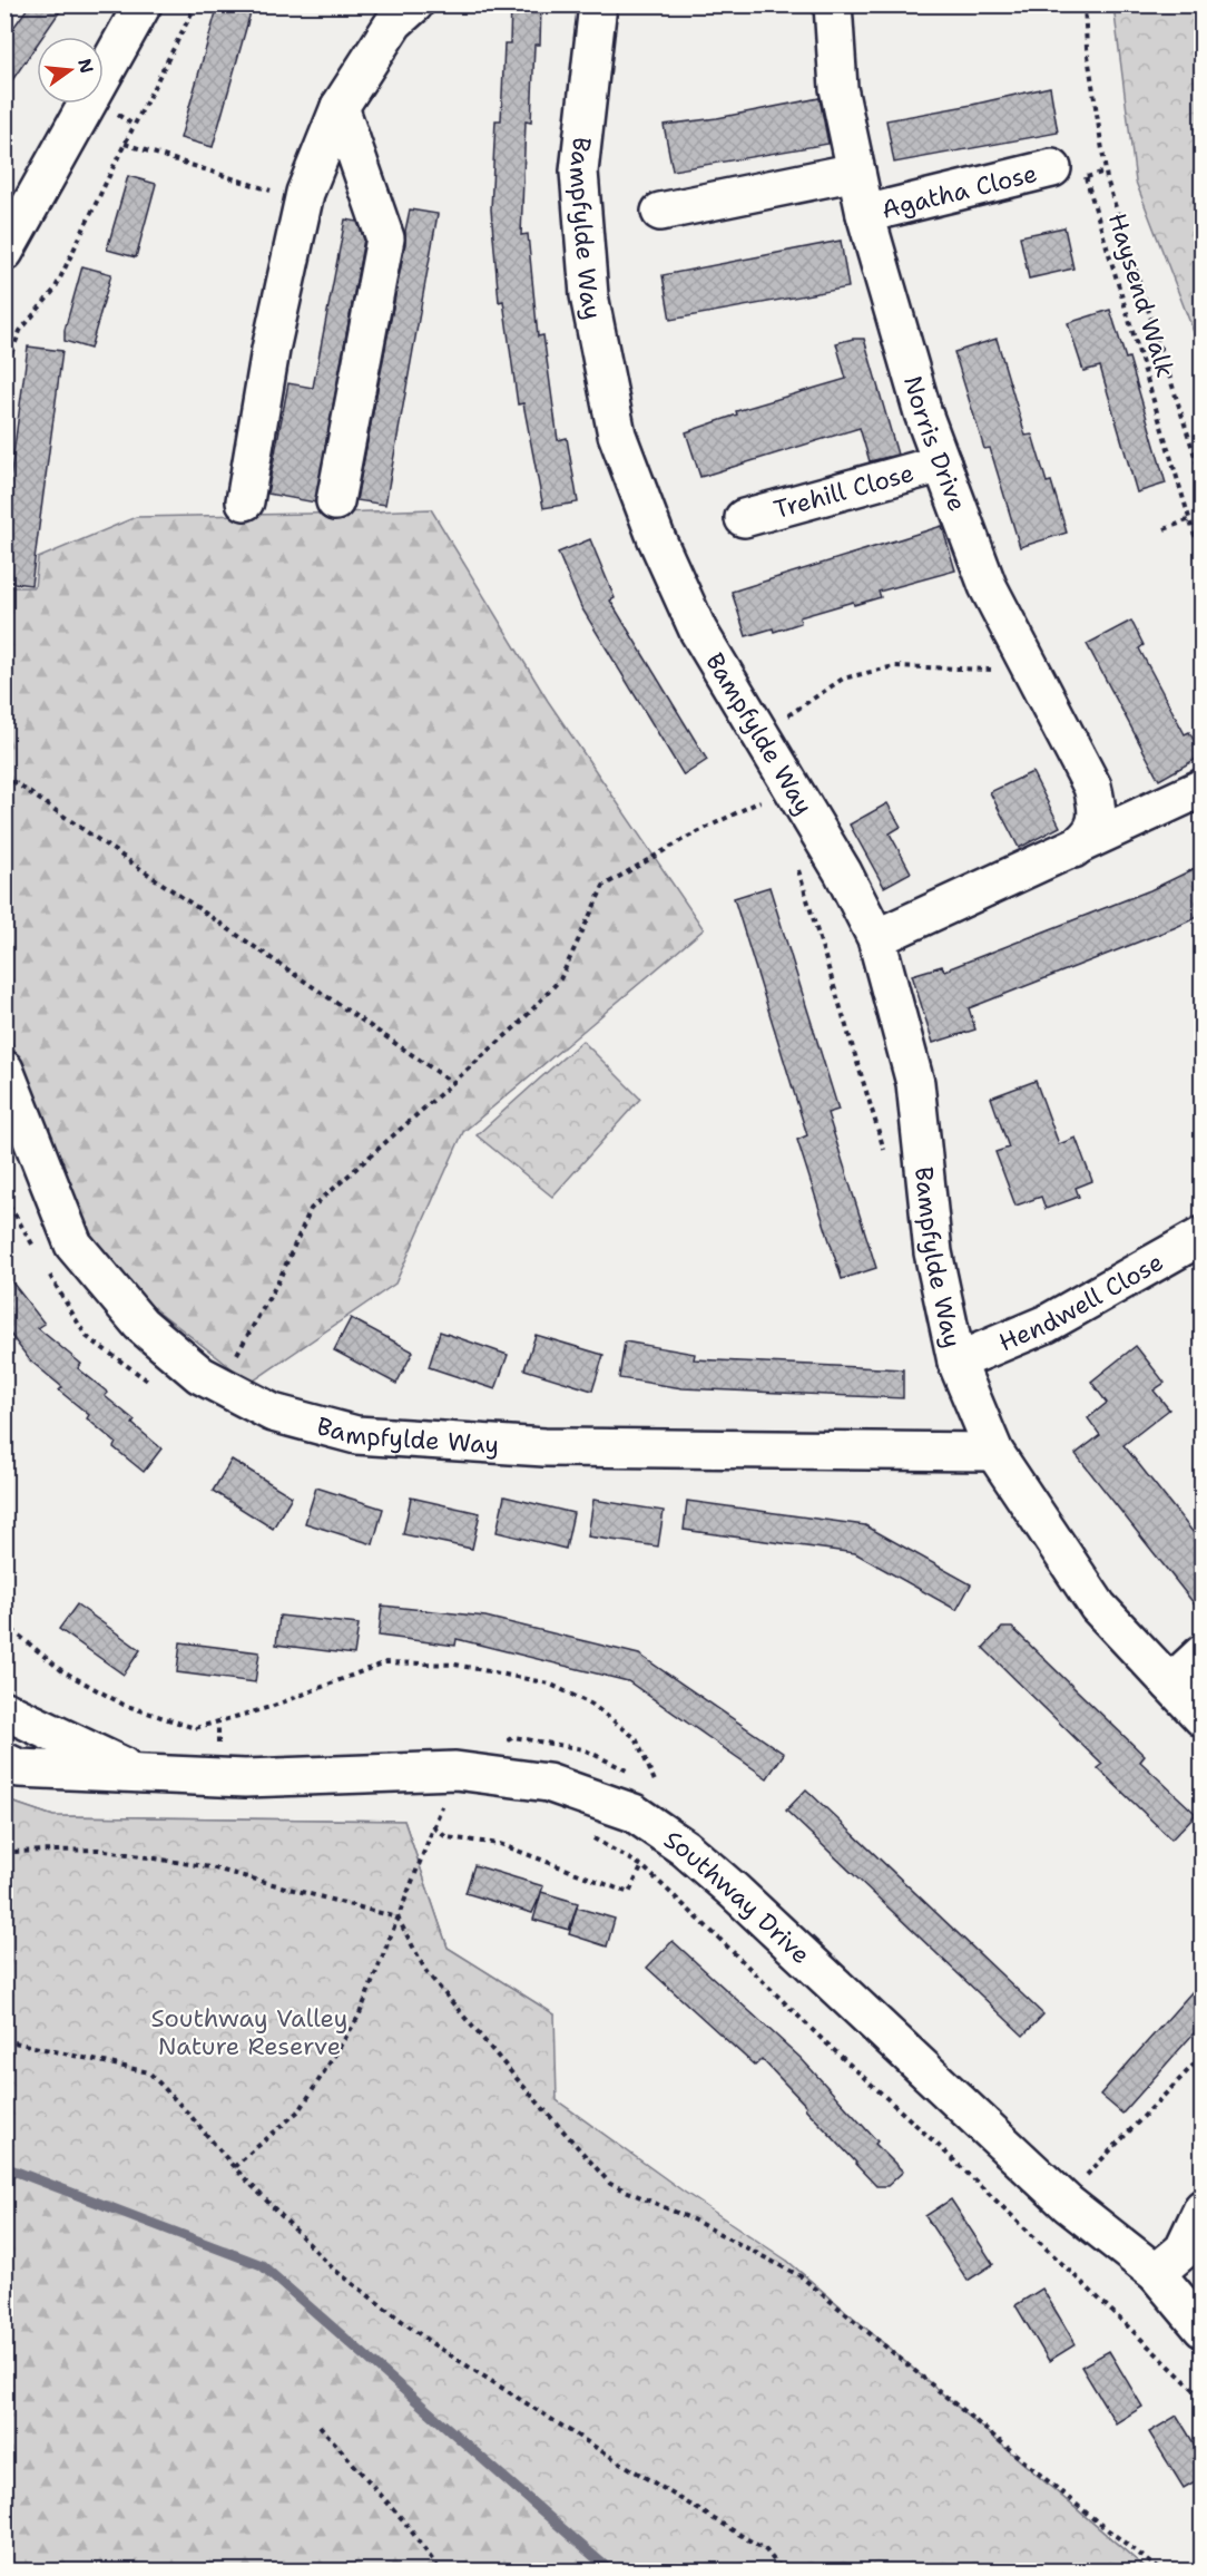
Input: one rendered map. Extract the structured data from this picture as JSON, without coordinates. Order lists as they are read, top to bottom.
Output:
{
  "streets": {
    "street": [
      "Agatha Close",
      "Bampfylde Way",
      "Norris Drive",
      "Trehill Close",
      "Hendwell Close",
      "Southway Drive"
    ],
    "path": ["Haysend Walk"]
  },
  "crossings": [
    ["Agatha Close", "Haysend Walk"],
    ["Agatha Close", "Norris Drive"],
    ["Bampfylde Way", "Norris Drive"],
    ["Bampfylde Way", "Hendwell Close"],
    ["Norris Drive", "Trehill Close"]
  ],
  "parks": ["Southway Valley Nature Reserve"],
  "north": "right"
}
